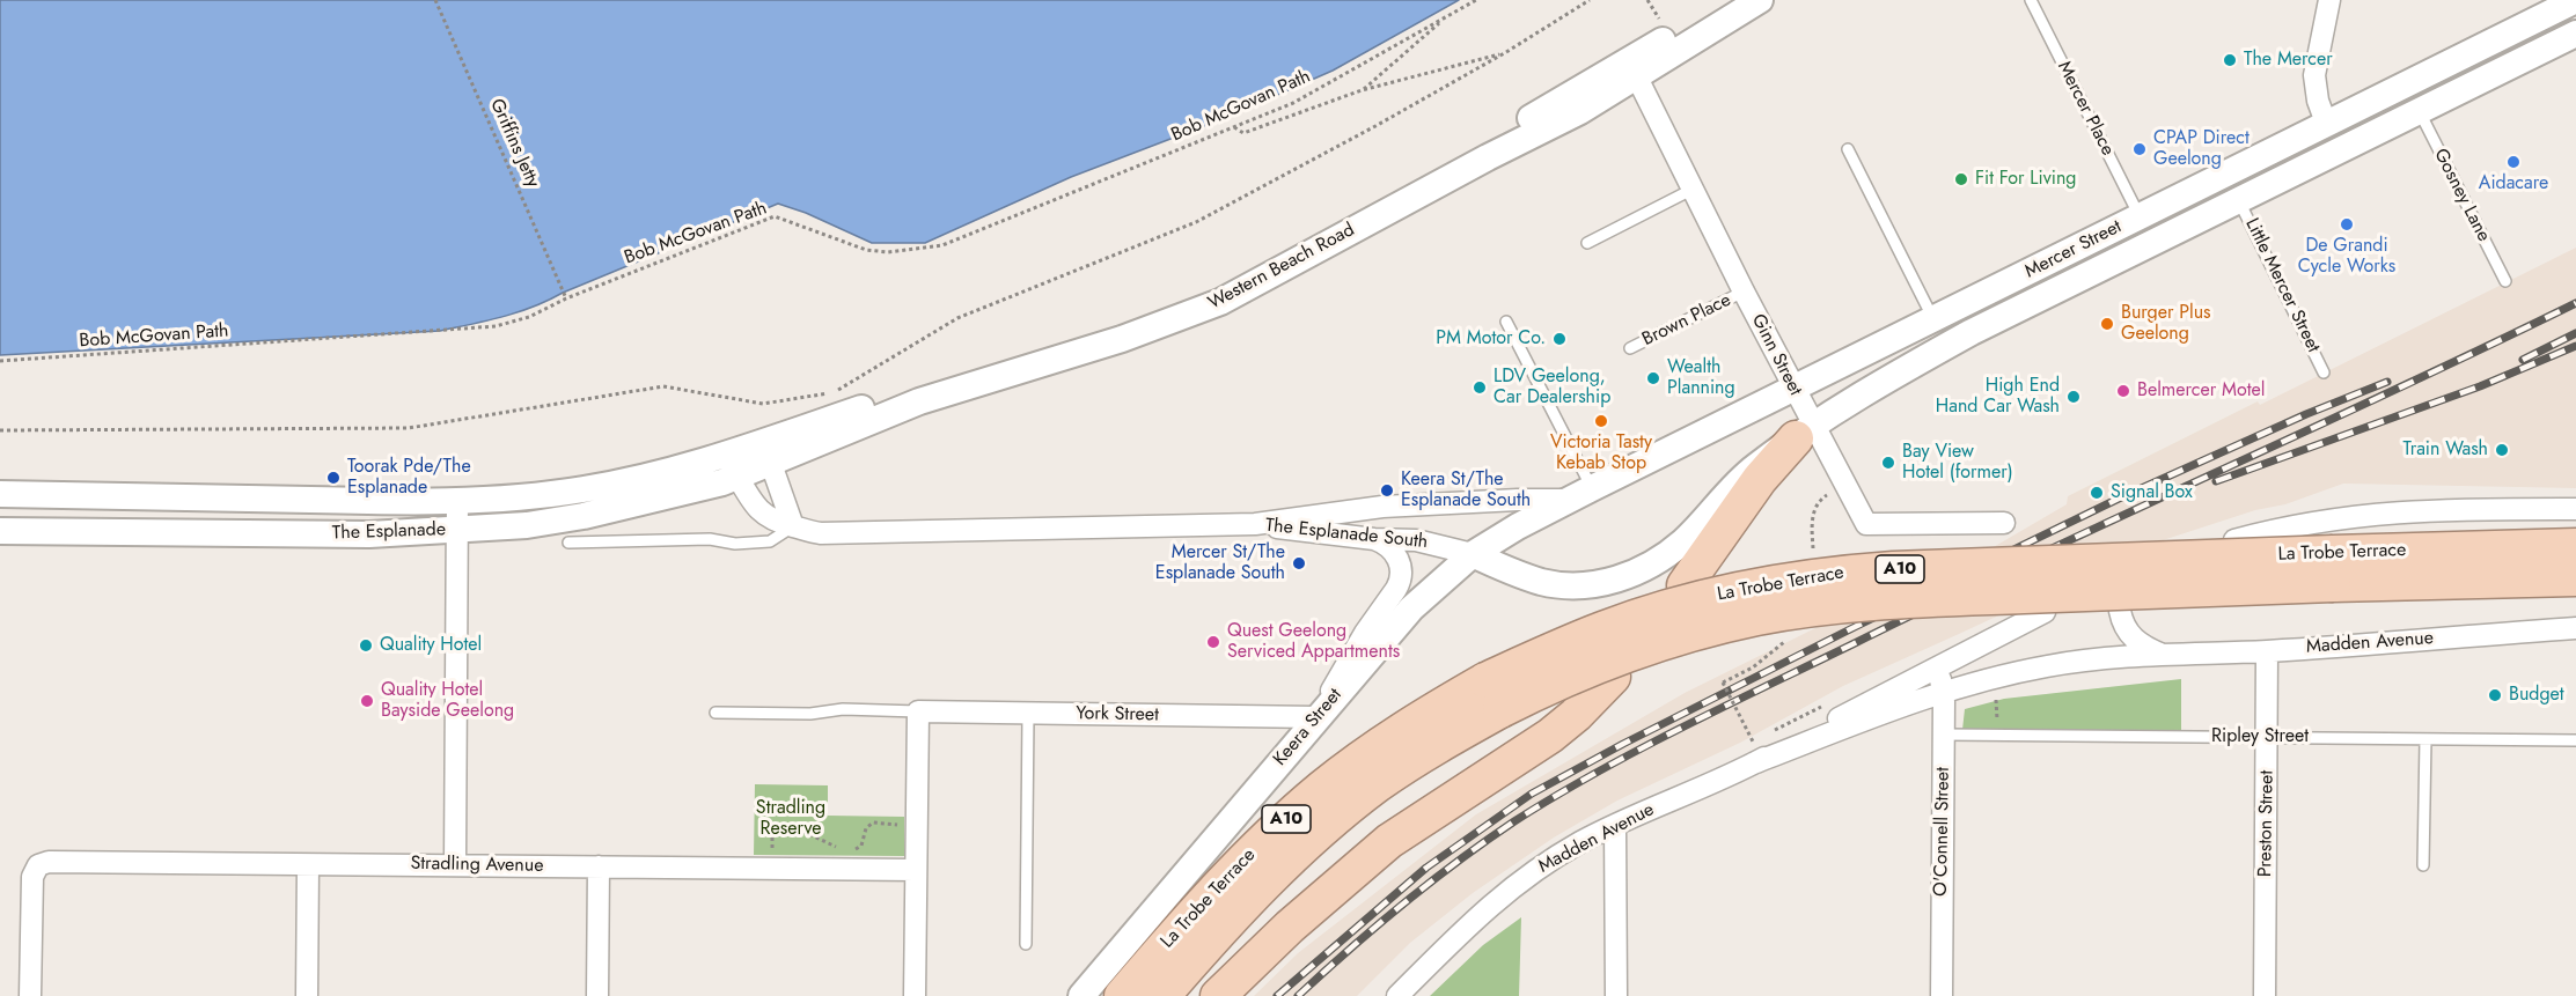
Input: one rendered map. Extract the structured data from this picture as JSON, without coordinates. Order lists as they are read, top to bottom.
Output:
{
  "streets": {
    "highway": ["La Trobe Terrace", "A10"],
    "street": [
      "Mercer Street",
      "Western Beach Road",
      "Ginn Street",
      "The Esplanade",
      "The Esplanade South",
      "Madden Avenue",
      "York Street",
      "Keera Street",
      "Preston Street",
      "O'Connell Street",
      "Stradling Avenue"
    ],
    "lane": [
      "Mercer Place",
      "Gosney Lane",
      "Little Mercer Street",
      "Brown Place",
      "Ripley Street"
    ],
    "path": ["Bob McGovan Path", "Griffins Jetty"]
  },
  "crossings": [
    ["Bob McGovan Path", "Griffins Jetty"],
    ["Mercer Place", "Mercer Street"],
    ["Gosney Lane", "Mercer Street"],
    ["Mercer Street", "Little Mercer Street"],
    ["Mercer Street", "Ginn Street"],
    ["Mercer Street", "The Esplanade South"],
    ["Mercer Street", "Keera Street"],
    ["Western Beach Road", "Ginn Street"],
    ["Western Beach Road", "The Esplanade"],
    ["Brown Place", "Ginn Street"],
    ["Ginn Street", "The Esplanade South"],
    ["The Esplanade", "The Esplanade South"],
    ["The Esplanade South", "Keera Street"],
    ["Madden Avenue", "Preston Street"],
    ["Madden Avenue", "O'Connell Street"],
    ["York Street", "Keera Street"],
    ["Ripley Street", "Preston Street"],
    ["Ripley Street", "O'Connell Street"]
  ],
  "parks": ["Stradling Reserve"],
  "places": [
    "The Mercer",
    "CPAP Direct Geelong",
    "Aidacare",
    "Fit For Living",
    "De Grandi Cycle Works",
    "Burger Plus Geelong",
    "PM Motor Co.",
    "Wealth Planning",
    "LDV Geelong, Car Dealership",
    "Belmercer Motel",
    "High End Hand Car Wash",
    "Victoria Tasty Kebab Stop",
    "Train Wash",
    "Bay View Hotel (former)",
    "Toorak Pde/The Esplanade",
    "Keera St/The Esplanade South",
    "Signal Box",
    "Mercer St/The Esplanade South",
    "Quest Geelong Serviced Appartments",
    "Quality Hotel",
    "Budget",
    "Quality Hotel Bayside Geelong"
  ]
}
